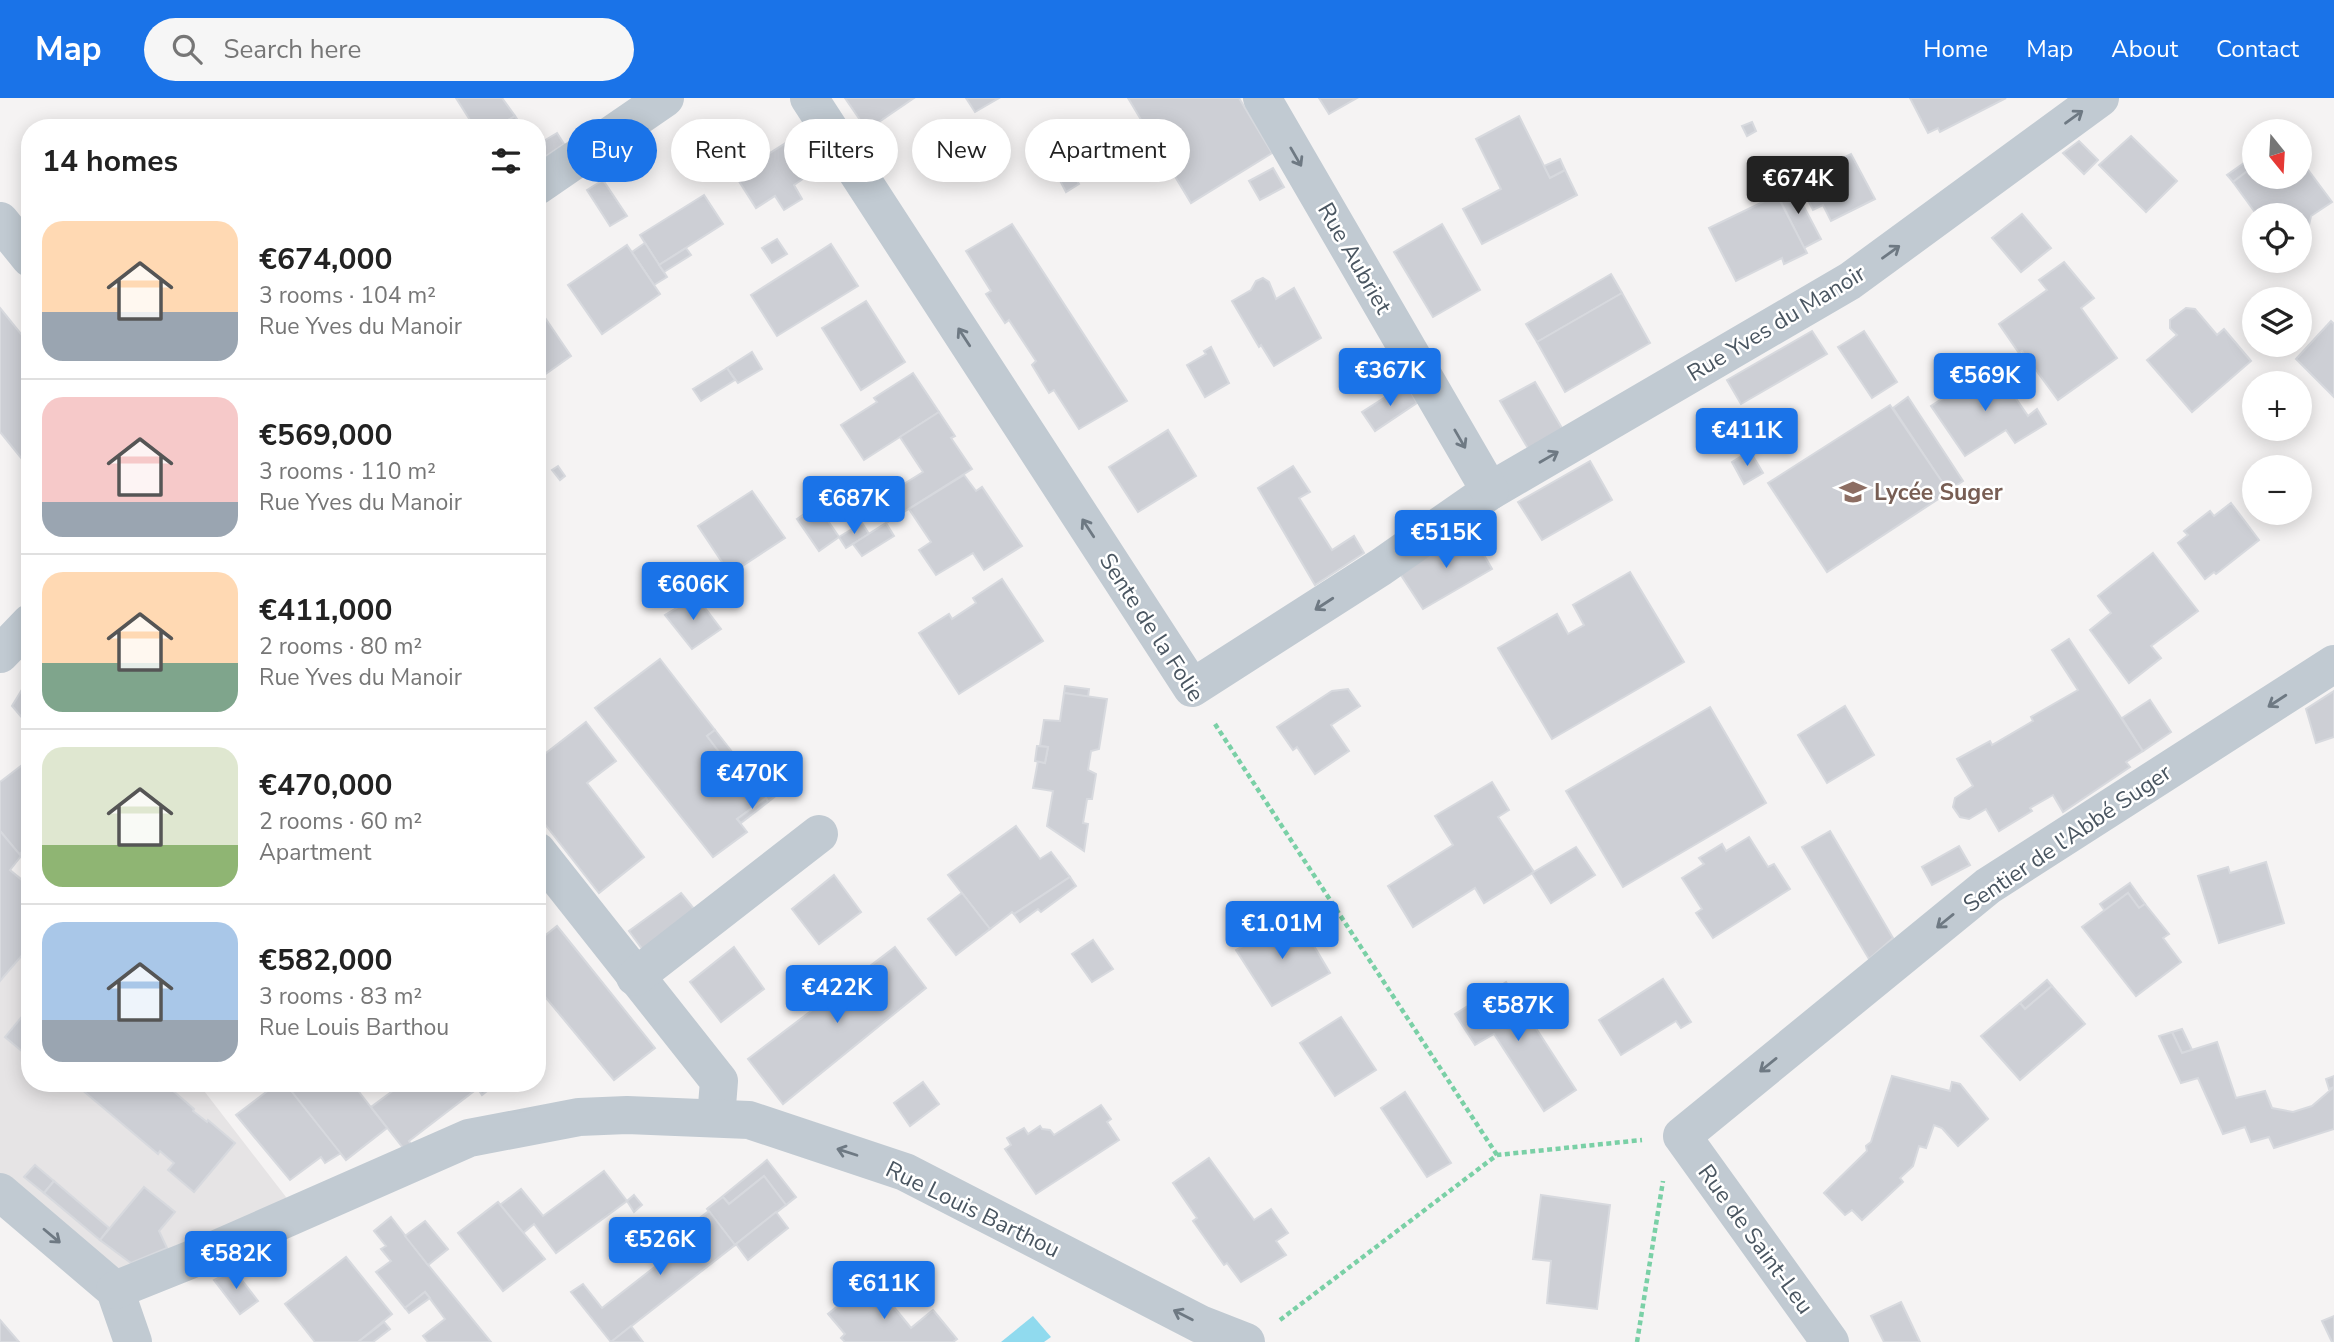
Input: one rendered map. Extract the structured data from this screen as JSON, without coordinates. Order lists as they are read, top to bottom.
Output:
{
  "streets": {
    "street": [
      "Rue Aubriet",
      "Rue Yves du Manoir",
      "Sente de la Folie",
      "Sentier de l'Abbé Suger",
      "Rue Louis Barthou",
      "Rue de Saint-Leu"
    ]
  },
  "crossings": [
    ["Rue Aubriet", "Rue Yves du Manoir"],
    ["Rue Yves du Manoir", "Sente de la Folie"],
    ["Sentier de l'Abbé Suger", "Rue de Saint-Leu"]
  ],
  "one_way": ["Rue Aubriet", "Sente de la Folie", "Sentier de l'Abbé Suger"],
  "places": {
    "school or university": ["Lycée Suger"]
  },
  "north": "bottom",
  "page": {
    "header": "Map",
    "search": "Search here",
    "nav": [
      "Home",
      "Map",
      "About",
      "Contact"
    ],
    "map_buttons": ["+", "−"],
    "chip": [
      "Buy",
      "Rent",
      "Filters",
      "New",
      "Apartment"
    ],
    "heading": "14 homes",
    "price": [
      "€674K",
      "€367K",
      "€569K",
      "€411K",
      "€687K",
      "€515K",
      "€606K",
      "€470K",
      "€1.01M",
      "€422K",
      "€587K",
      "€526K",
      "€582K",
      "€611K"
    ],
    "list": [
      {
        "name": "€674,000",
        "note": "3 rooms · 104 m² · Rue Yves du Manoir"
      },
      {
        "name": "€569,000",
        "note": "3 rooms · 110 m² · Rue Yves du Manoir"
      },
      {
        "name": "€411,000",
        "note": "2 rooms · 80 m² · Rue Yves du Manoir"
      },
      {
        "name": "€470,000",
        "note": "2 rooms · 60 m² · Apartment"
      },
      {
        "name": "€582,000",
        "note": "3 rooms · 83 m² · Rue Louis Barthou"
      }
    ]
  }
}
